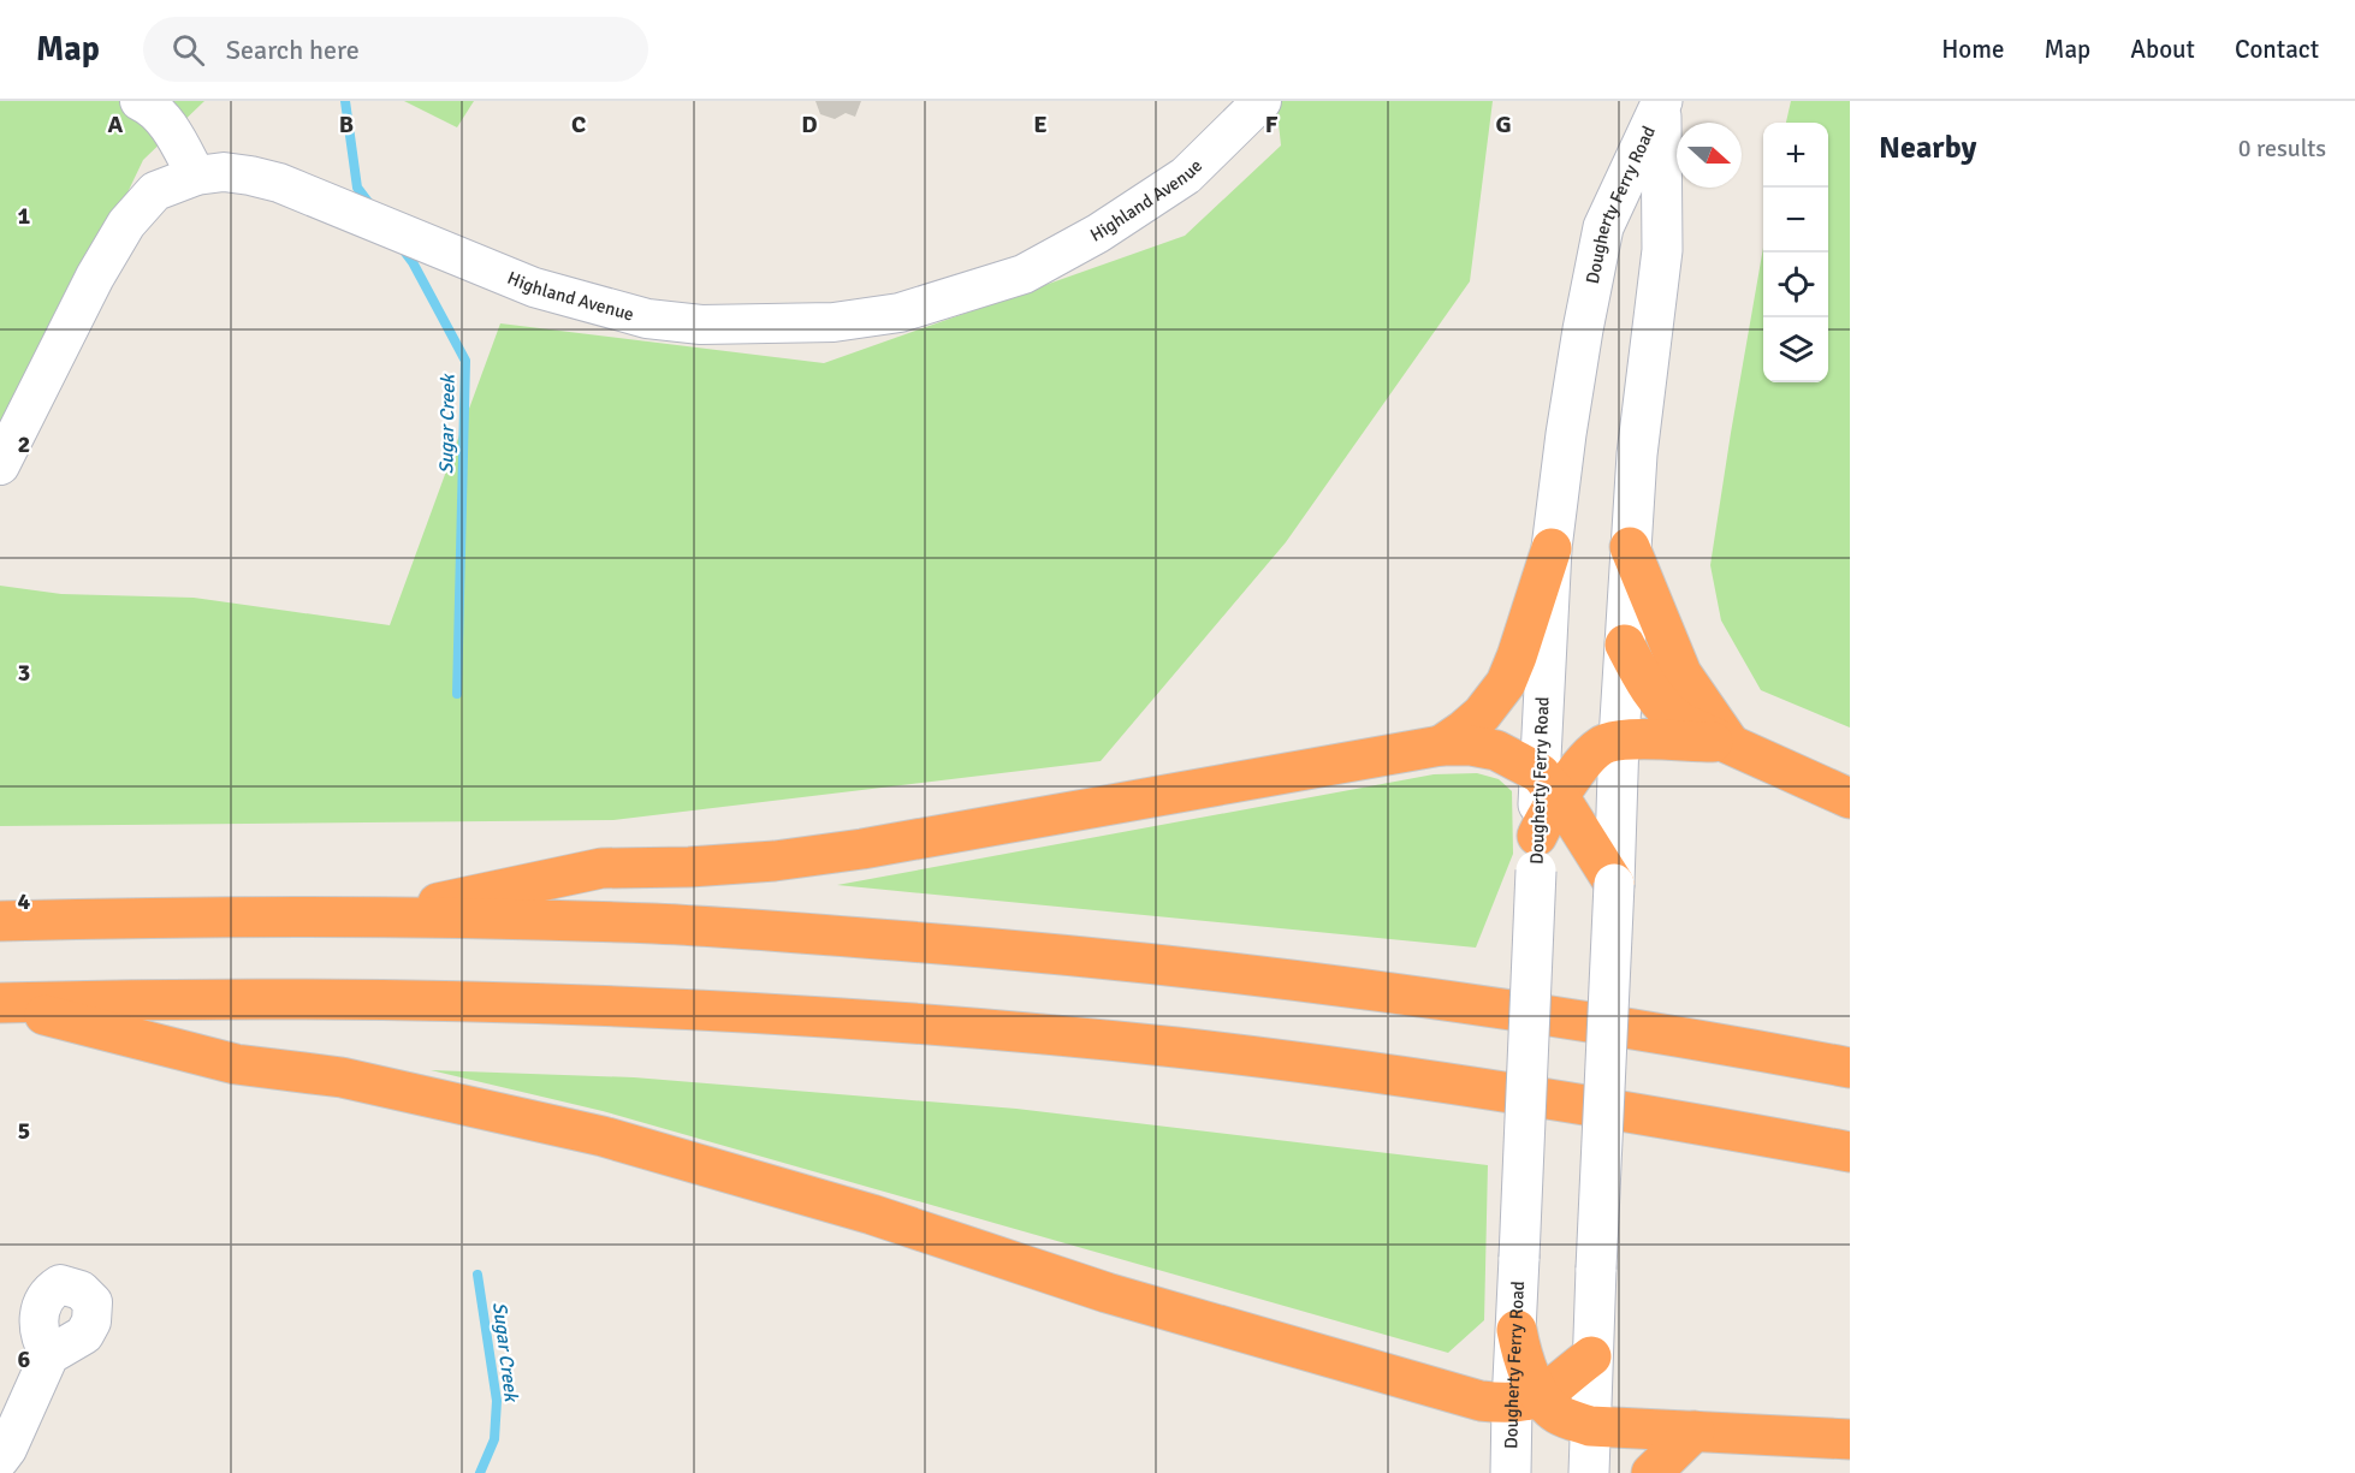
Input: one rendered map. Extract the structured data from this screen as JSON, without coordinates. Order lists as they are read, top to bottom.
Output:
{
  "streets": {
    "main road": ["Dougherty Ferry Road"],
    "street": ["Highland Avenue"]
  },
  "water": ["Sugar Creek"],
  "north": "right",
  "page": {
    "header": "Map",
    "search": "Search here",
    "nav": [
      "Home",
      "Map",
      "About",
      "Contact"
    ],
    "heading": ["Nearby", "0 results"],
    "map_buttons": ["+", "−"]
  },
  "grid": {
    "columns": [
      "A",
      "B",
      "C",
      "D",
      "E",
      "F",
      "G"
    ],
    "rows": [
      "1",
      "2",
      "3",
      "4",
      "5",
      "6"
    ]
  }
}
